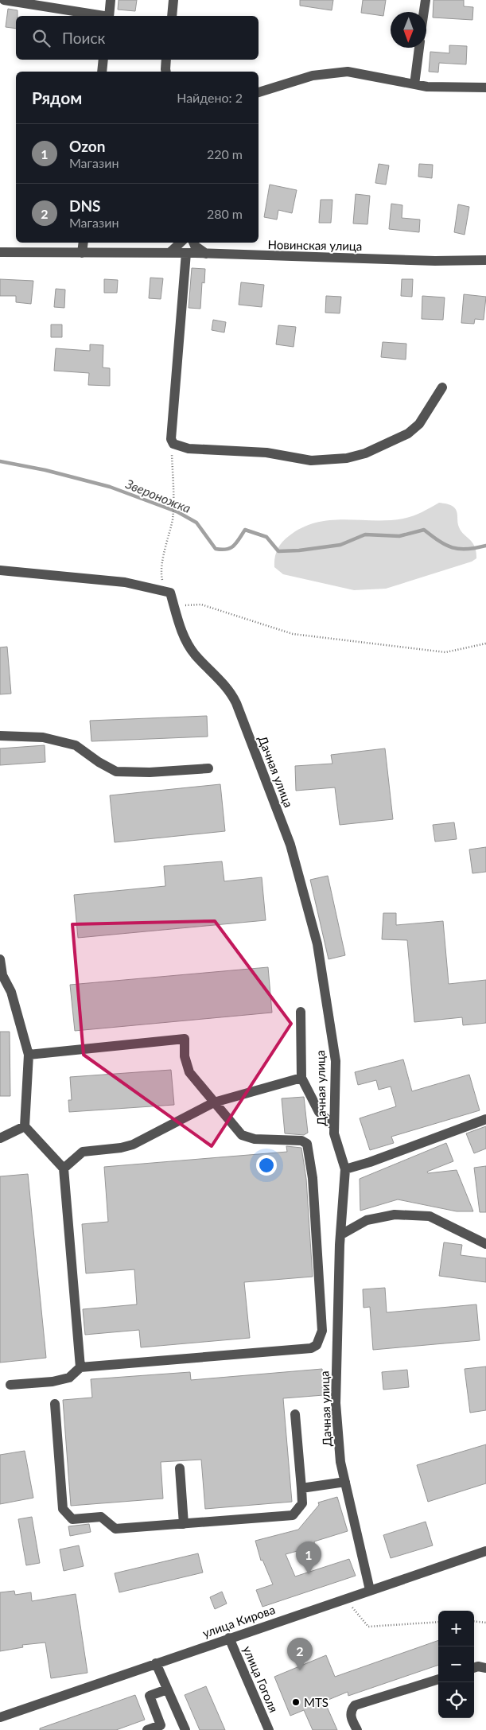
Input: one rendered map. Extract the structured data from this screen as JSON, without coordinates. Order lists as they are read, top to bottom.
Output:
{
  "streets": {
    "street": [
      "Новинская улица",
      "Дачная улица",
      "улица Кирова",
      "улица Гоголя"
    ]
  },
  "crossings": [
    ["Дачная улица", "улица Кирова"],
    ["улица Кирова", "улица Гоголя"]
  ],
  "water": ["Звероножка"],
  "places": ["MTS"],
  "north": "bottom",
  "page": {
    "search": "Поиск",
    "heading": ["Рядом", "Найдено: 2"],
    "list": [
      {
        "mark": "1",
        "name": "Ozon",
        "note": "Магазин",
        "value": "220 m"
      },
      {
        "mark": "2",
        "name": "DNS",
        "note": "Магазин",
        "value": "280 m"
      }
    ],
    "pins": ["1", "2"],
    "map_buttons": ["+", "−"]
  }
}
